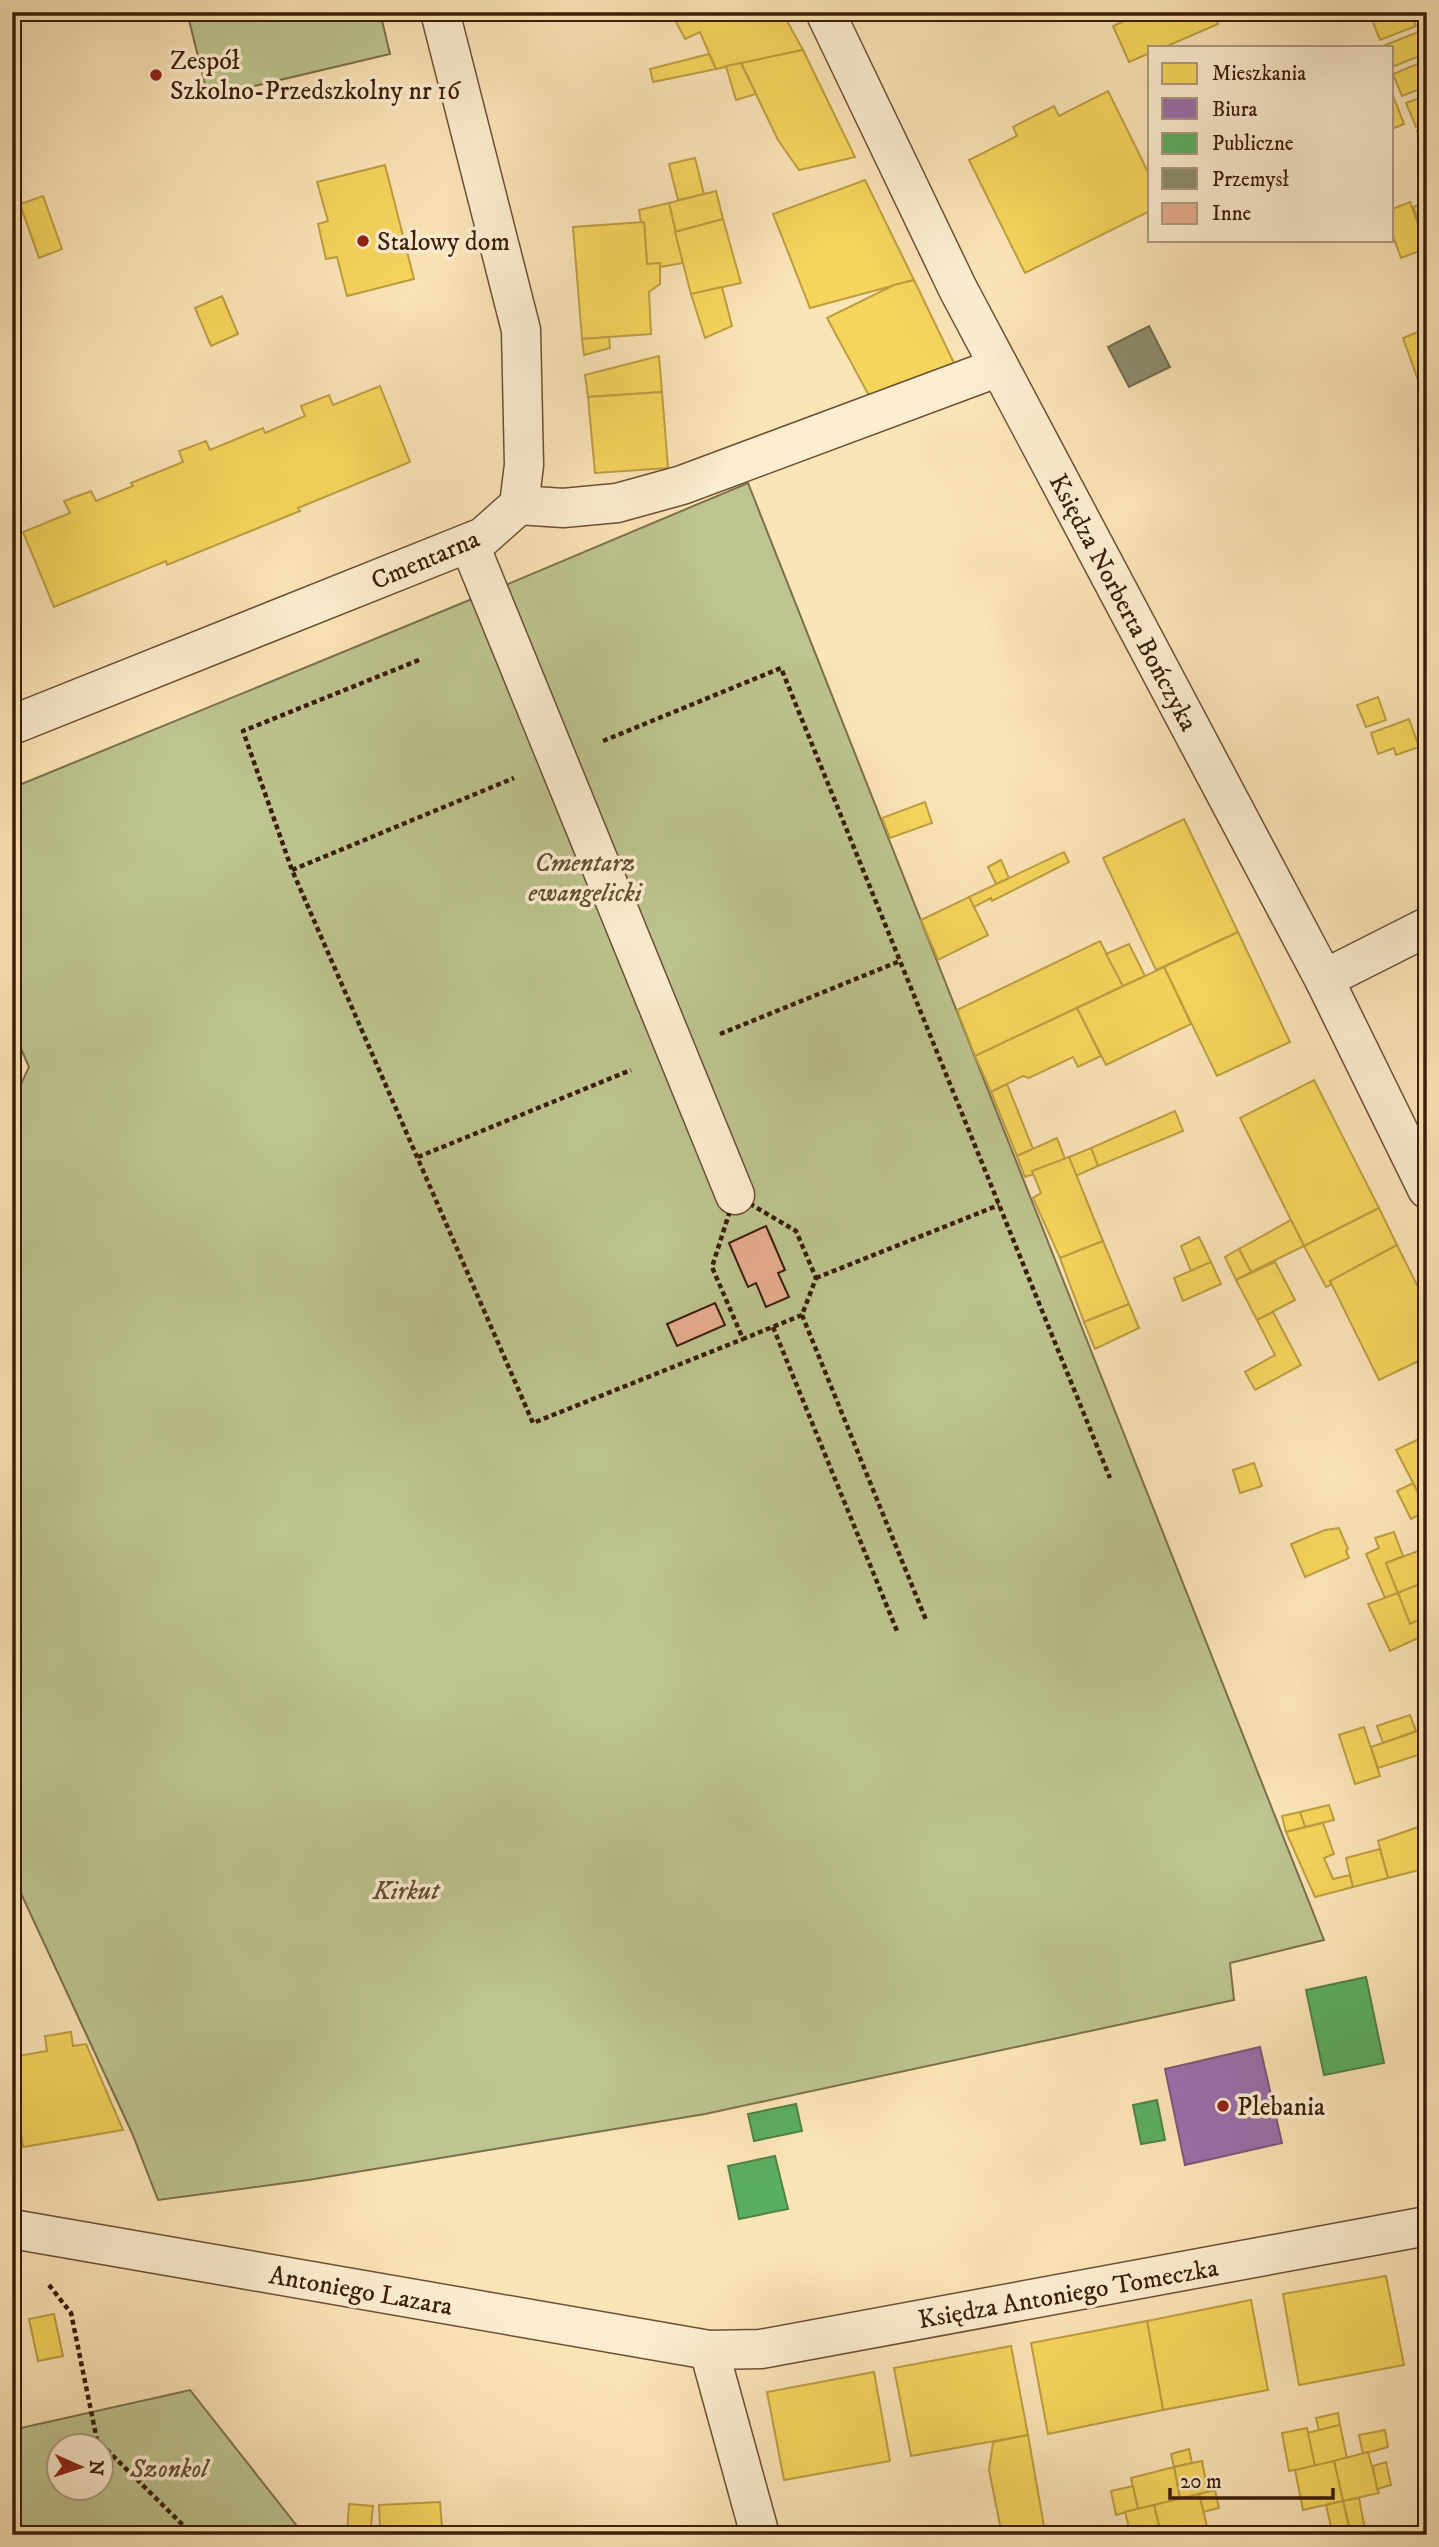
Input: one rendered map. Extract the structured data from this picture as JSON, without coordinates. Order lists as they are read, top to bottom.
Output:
{
  "streets": {
    "street": [
      "Cmentarna",
      "Księdza Norberta Bończyka",
      "Antoniego Lazara",
      "Księdza Antoniego Tomeczka"
    ]
  },
  "crossings": [
    ["Antoniego Lazara", "Księdza Antoniego Tomeczka"]
  ],
  "parks": ["Cmentarz ewangelicki", "Kirkut", "Szonkol"],
  "places": ["Zespół Szkolno-Przedszkolny nr 16", "Stalowy dom", "Plebania"],
  "legend": [
    "Mieszkania",
    "Biura",
    "Publiczne",
    "Przemysł",
    "Inne"
  ],
  "scale_bar": "20 m",
  "north": "right"
}
